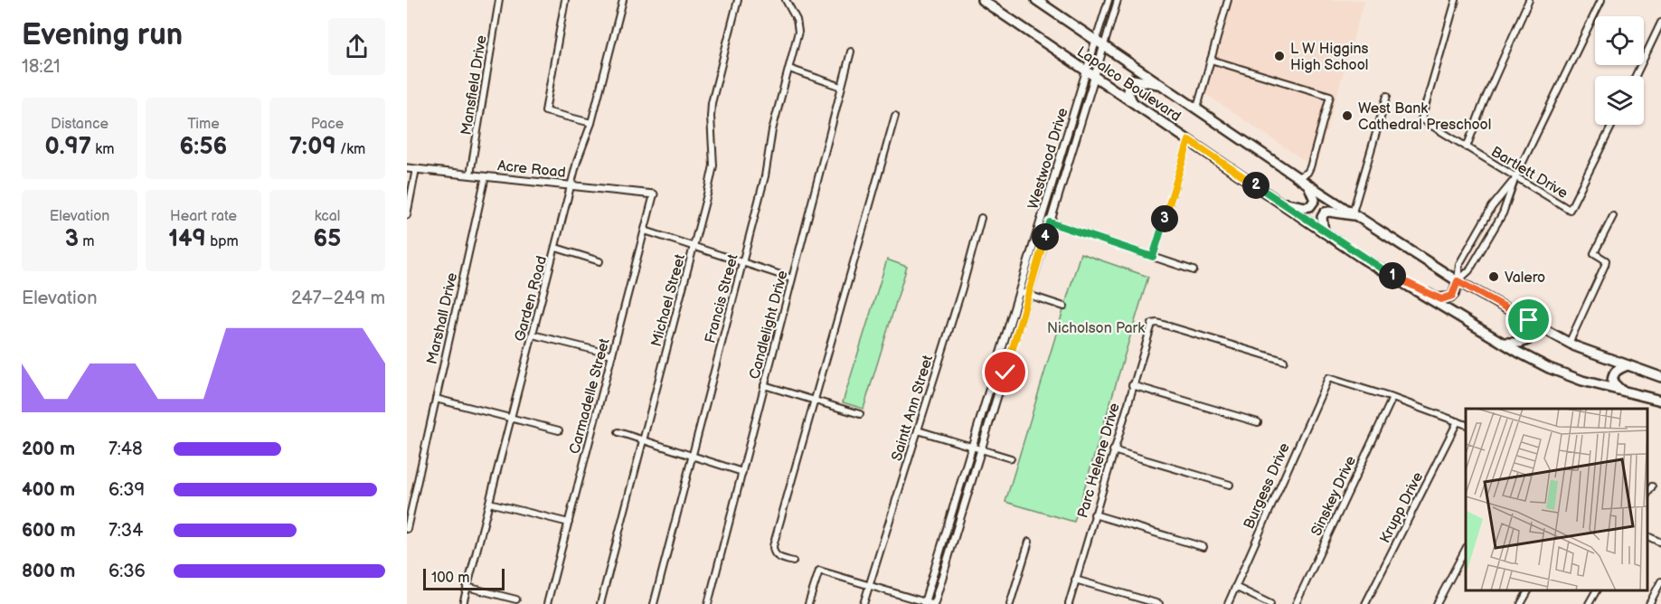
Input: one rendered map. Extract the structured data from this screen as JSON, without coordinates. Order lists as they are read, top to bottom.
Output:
{
  "streets": {
    "main road": ["Lapalco Boulevard"],
    "street": [
      "Mansfield Drive",
      "Westwood Drive",
      "Acre Road",
      "Bartlett Drive",
      "Garden Road",
      "Francis Street",
      "Michael Street",
      "Marshall Drive",
      "Candlelight Drive",
      "Carmadelle Street",
      "Saintt Ann Street",
      "Parc Helene Drive",
      "Burgess Drive",
      "Sinskey Drive",
      "Krupp Drive"
    ]
  },
  "crossings": [
    ["Lapalco Boulevard", "Westwood Drive"],
    ["Mansfield Drive", "Acre Road"],
    ["Acre Road", "Garden Road"],
    ["Acre Road", "Marshall Drive"],
    ["Acre Road", "Carmadelle Street"],
    ["Burgess Drive", "Sinskey Drive"]
  ],
  "parks": ["Nicholson Park"],
  "places": ["L W Higgins High School", "West Bank Cathedral Preschool", "Valero"],
  "scale_bar": "100 m",
  "page": {
    "heading": ["Evening run", "18:21"],
    "stats": [
      ["Distance", "0.97 km"],
      ["Time", "6:56"],
      ["Pace", "7:09 /km"],
      ["Elevation", "3 m"],
      ["Heart rate", "149 bpm"],
      ["kcal", "65"]
    ],
    "pins": [
      "2",
      "3",
      "4",
      "1"
    ],
    "chart": ["Elevation", "247–249 m"],
    "list": [
      {
        "name": "200 m",
        "note": "7:48"
      },
      {
        "name": "400 m",
        "note": "6:39"
      },
      {
        "name": "600 m",
        "note": "7:34"
      },
      {
        "name": "800 m",
        "note": "6:36"
      }
    ],
    "scale": "100 m"
  }
}
